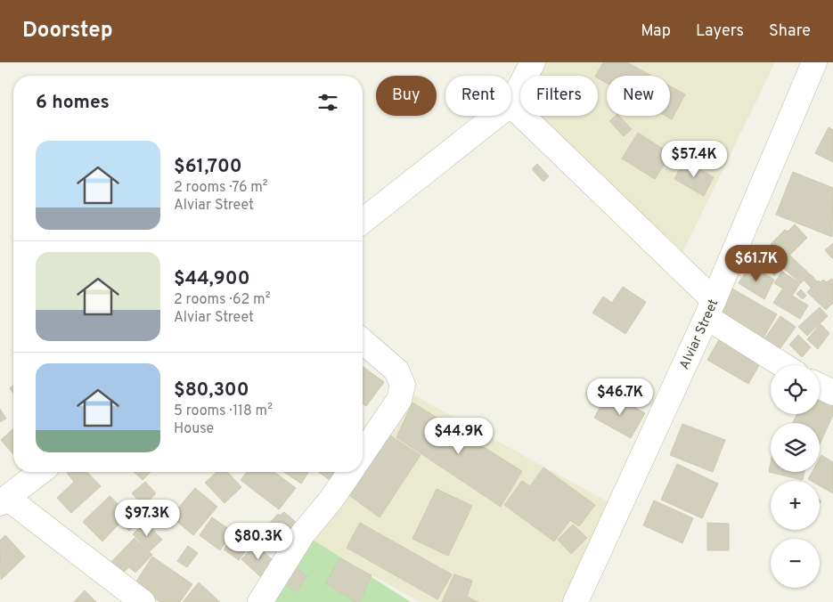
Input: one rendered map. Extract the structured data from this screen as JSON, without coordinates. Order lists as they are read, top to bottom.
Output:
{
  "streets": {
    "street": ["Alviar Street"]
  },
  "page": {
    "header": "Doorstep",
    "nav": ["Map", "Layers", "Share"],
    "chip": [
      "Buy",
      "Rent",
      "Filters",
      "New"
    ],
    "heading": "6 homes",
    "list": [
      {
        "name": "$61,700",
        "note": "2 rooms · 76 m² · Alviar Street"
      },
      {
        "name": "$44,900",
        "note": "2 rooms · 62 m² · Alviar Street"
      },
      {
        "name": "$80,300",
        "note": "5 rooms · 118 m² · House"
      }
    ],
    "price": [
      "$57.4K",
      "$61.7K",
      "$46.7K",
      "$44.9K",
      "$97.3K",
      "$80.3K"
    ],
    "map_buttons": ["+", "−"]
  }
}
